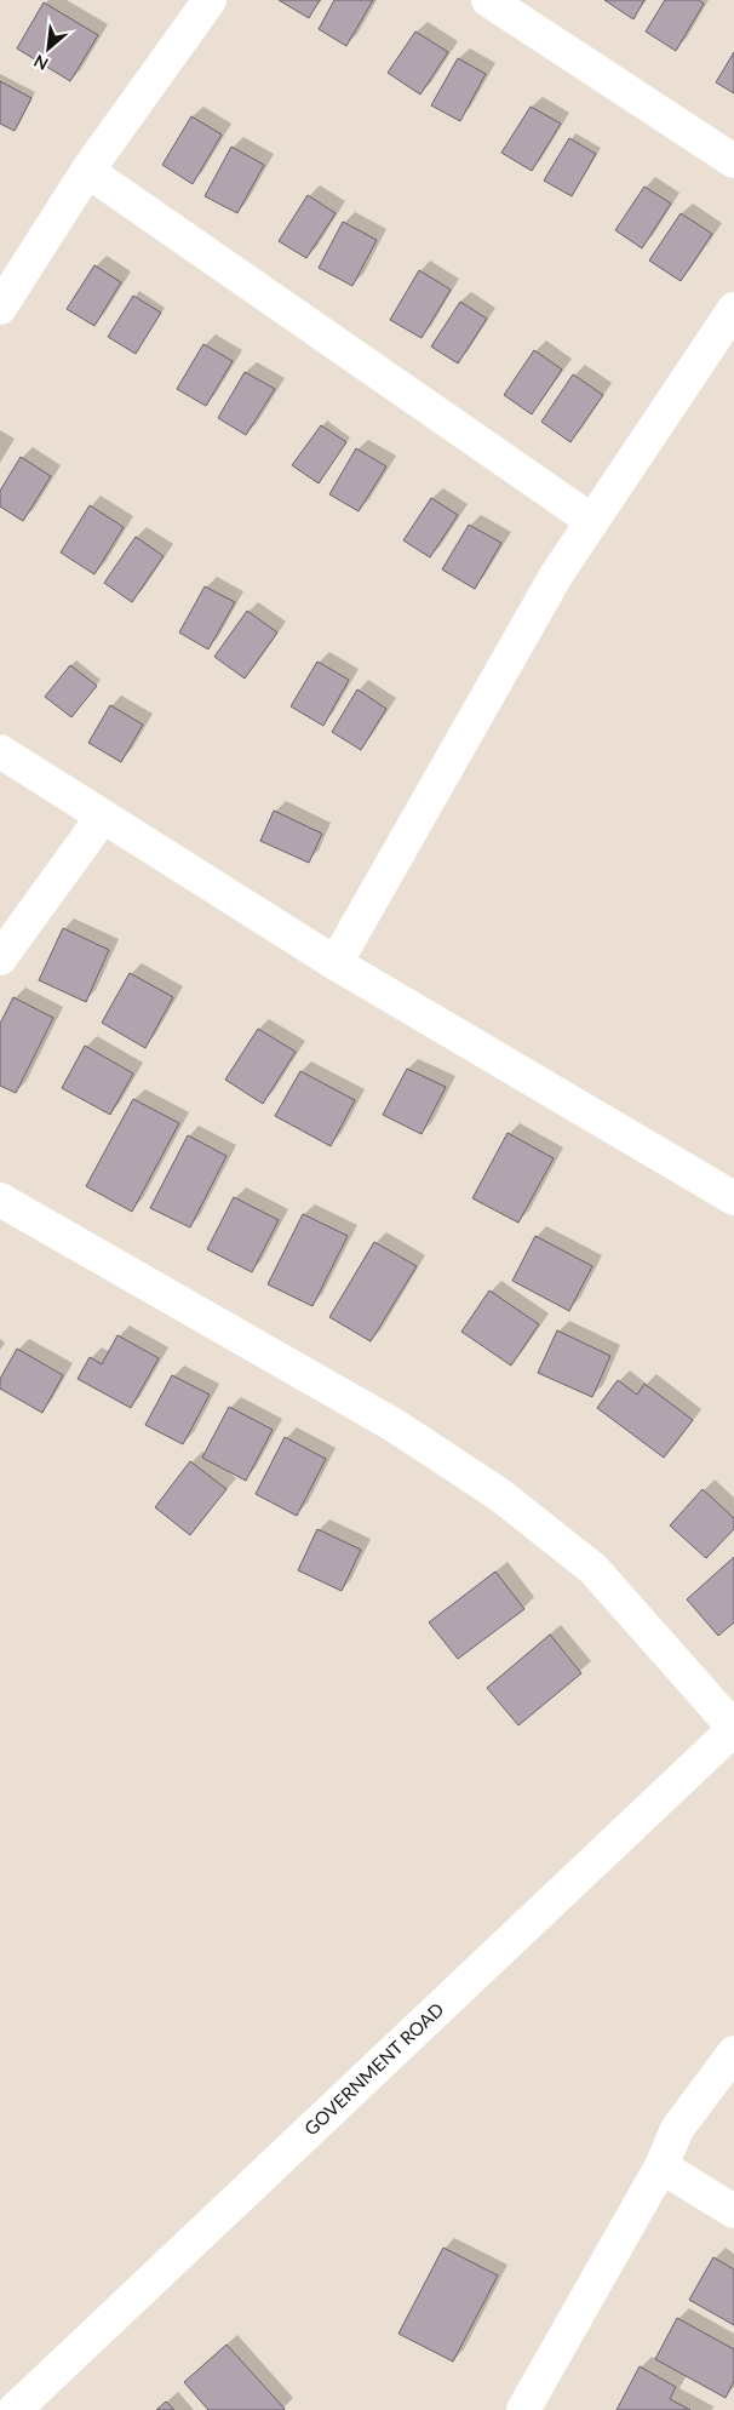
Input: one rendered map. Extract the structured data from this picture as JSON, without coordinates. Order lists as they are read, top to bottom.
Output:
{
  "streets": {
    "street": ["GOVERNMENT ROAD"]
  },
  "north": "bottom left"
}
